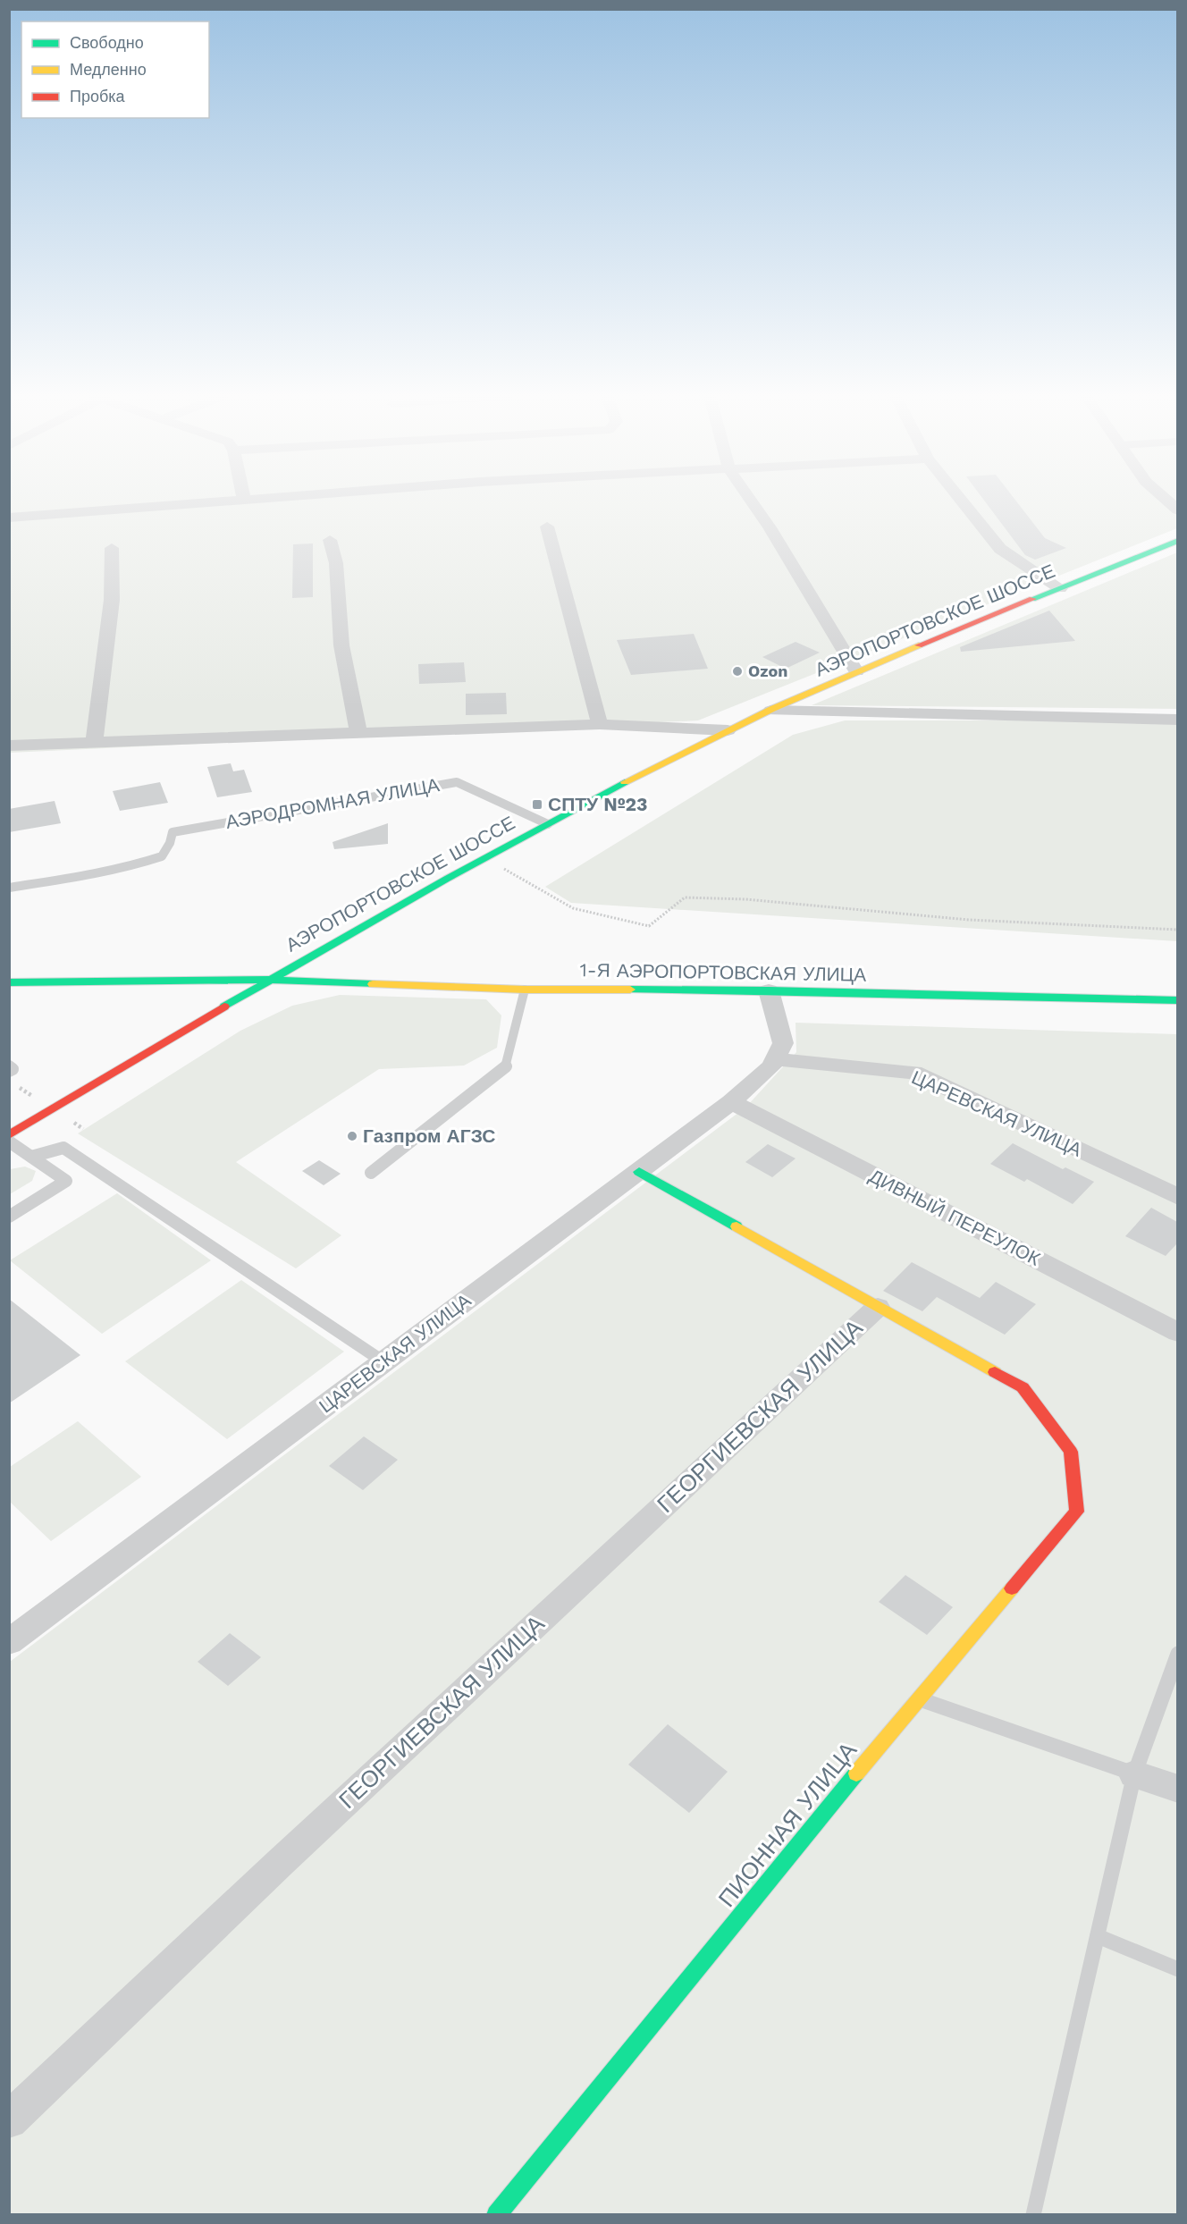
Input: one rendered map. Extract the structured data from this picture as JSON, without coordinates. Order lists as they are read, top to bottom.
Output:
{
  "streets": {
    "street": [
      "АЭРОПОРТОВСКОЕ ШОССЕ",
      "1-Я АЭРОПОРТОВСКАЯ УЛИЦА",
      "ЦАРЕВСКАЯ УЛИЦА",
      "ДИВНЫЙ ПЕРЕУЛОК",
      "ГЕОРГИЕВСКАЯ УЛИЦА",
      "ПИОННАЯ УЛИЦА"
    ],
    "lane": ["АЭРОДРОМНАЯ УЛИЦА"]
  },
  "crossings": [
    ["АЭРОПОРТОВСКОЕ ШОССЕ", "АЭРОДРОМНАЯ УЛИЦА"],
    ["АЭРОПОРТОВСКОЕ ШОССЕ", "1-Я АЭРОПОРТОВСКАЯ УЛИЦА"],
    ["1-Я АЭРОПОРТОВСКАЯ УЛИЦА", "ЦАРЕВСКАЯ УЛИЦА"],
    ["ЦАРЕВСКАЯ УЛИЦА", "ДИВНЫЙ ПЕРЕУЛОК"],
    ["ГЕОРГИЕВСКАЯ УЛИЦА", "ПИОННАЯ УЛИЦА"]
  ],
  "places": {
    "other": ["Ozon", "Газпром АГЗС"],
    "transit": ["СПТУ №23"]
  },
  "legend": ["Свободно", "Медленно", "Пробка"]
}
